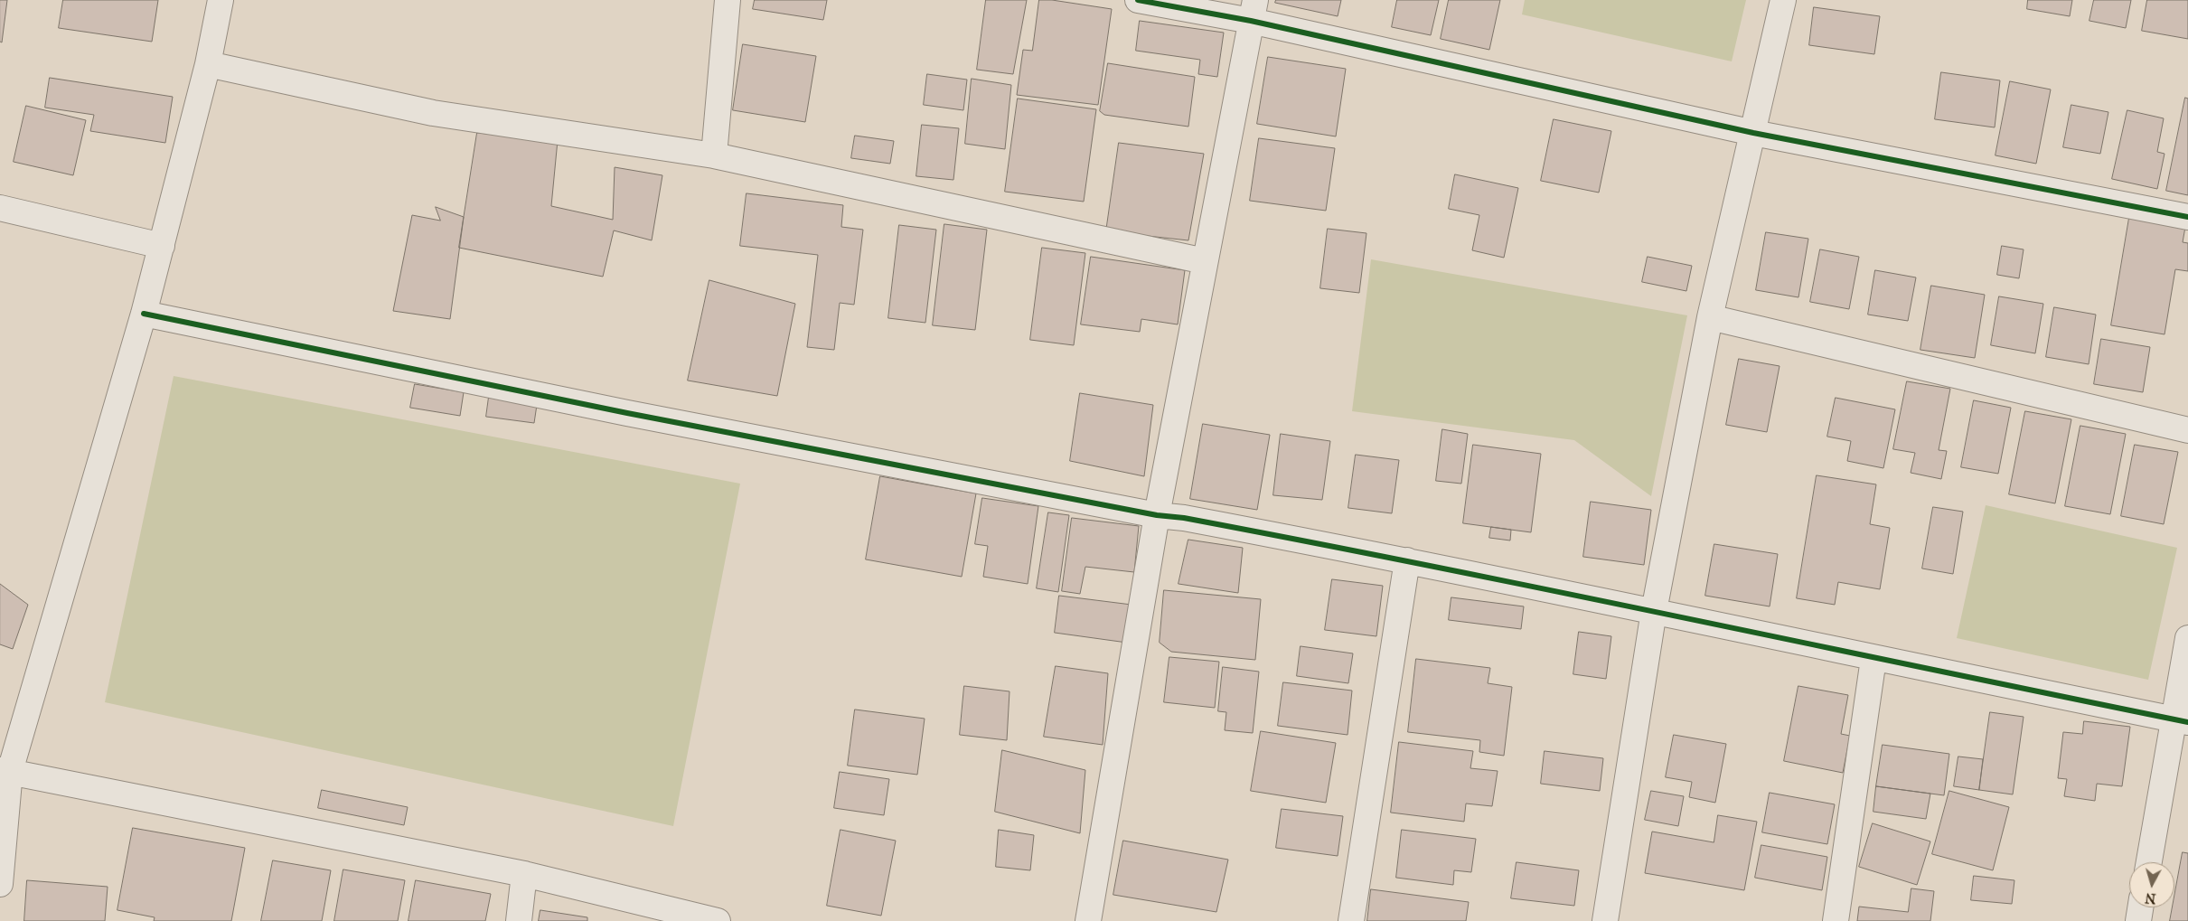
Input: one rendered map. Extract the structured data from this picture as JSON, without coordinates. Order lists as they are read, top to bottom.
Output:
{
  "north": "bottom"
}
